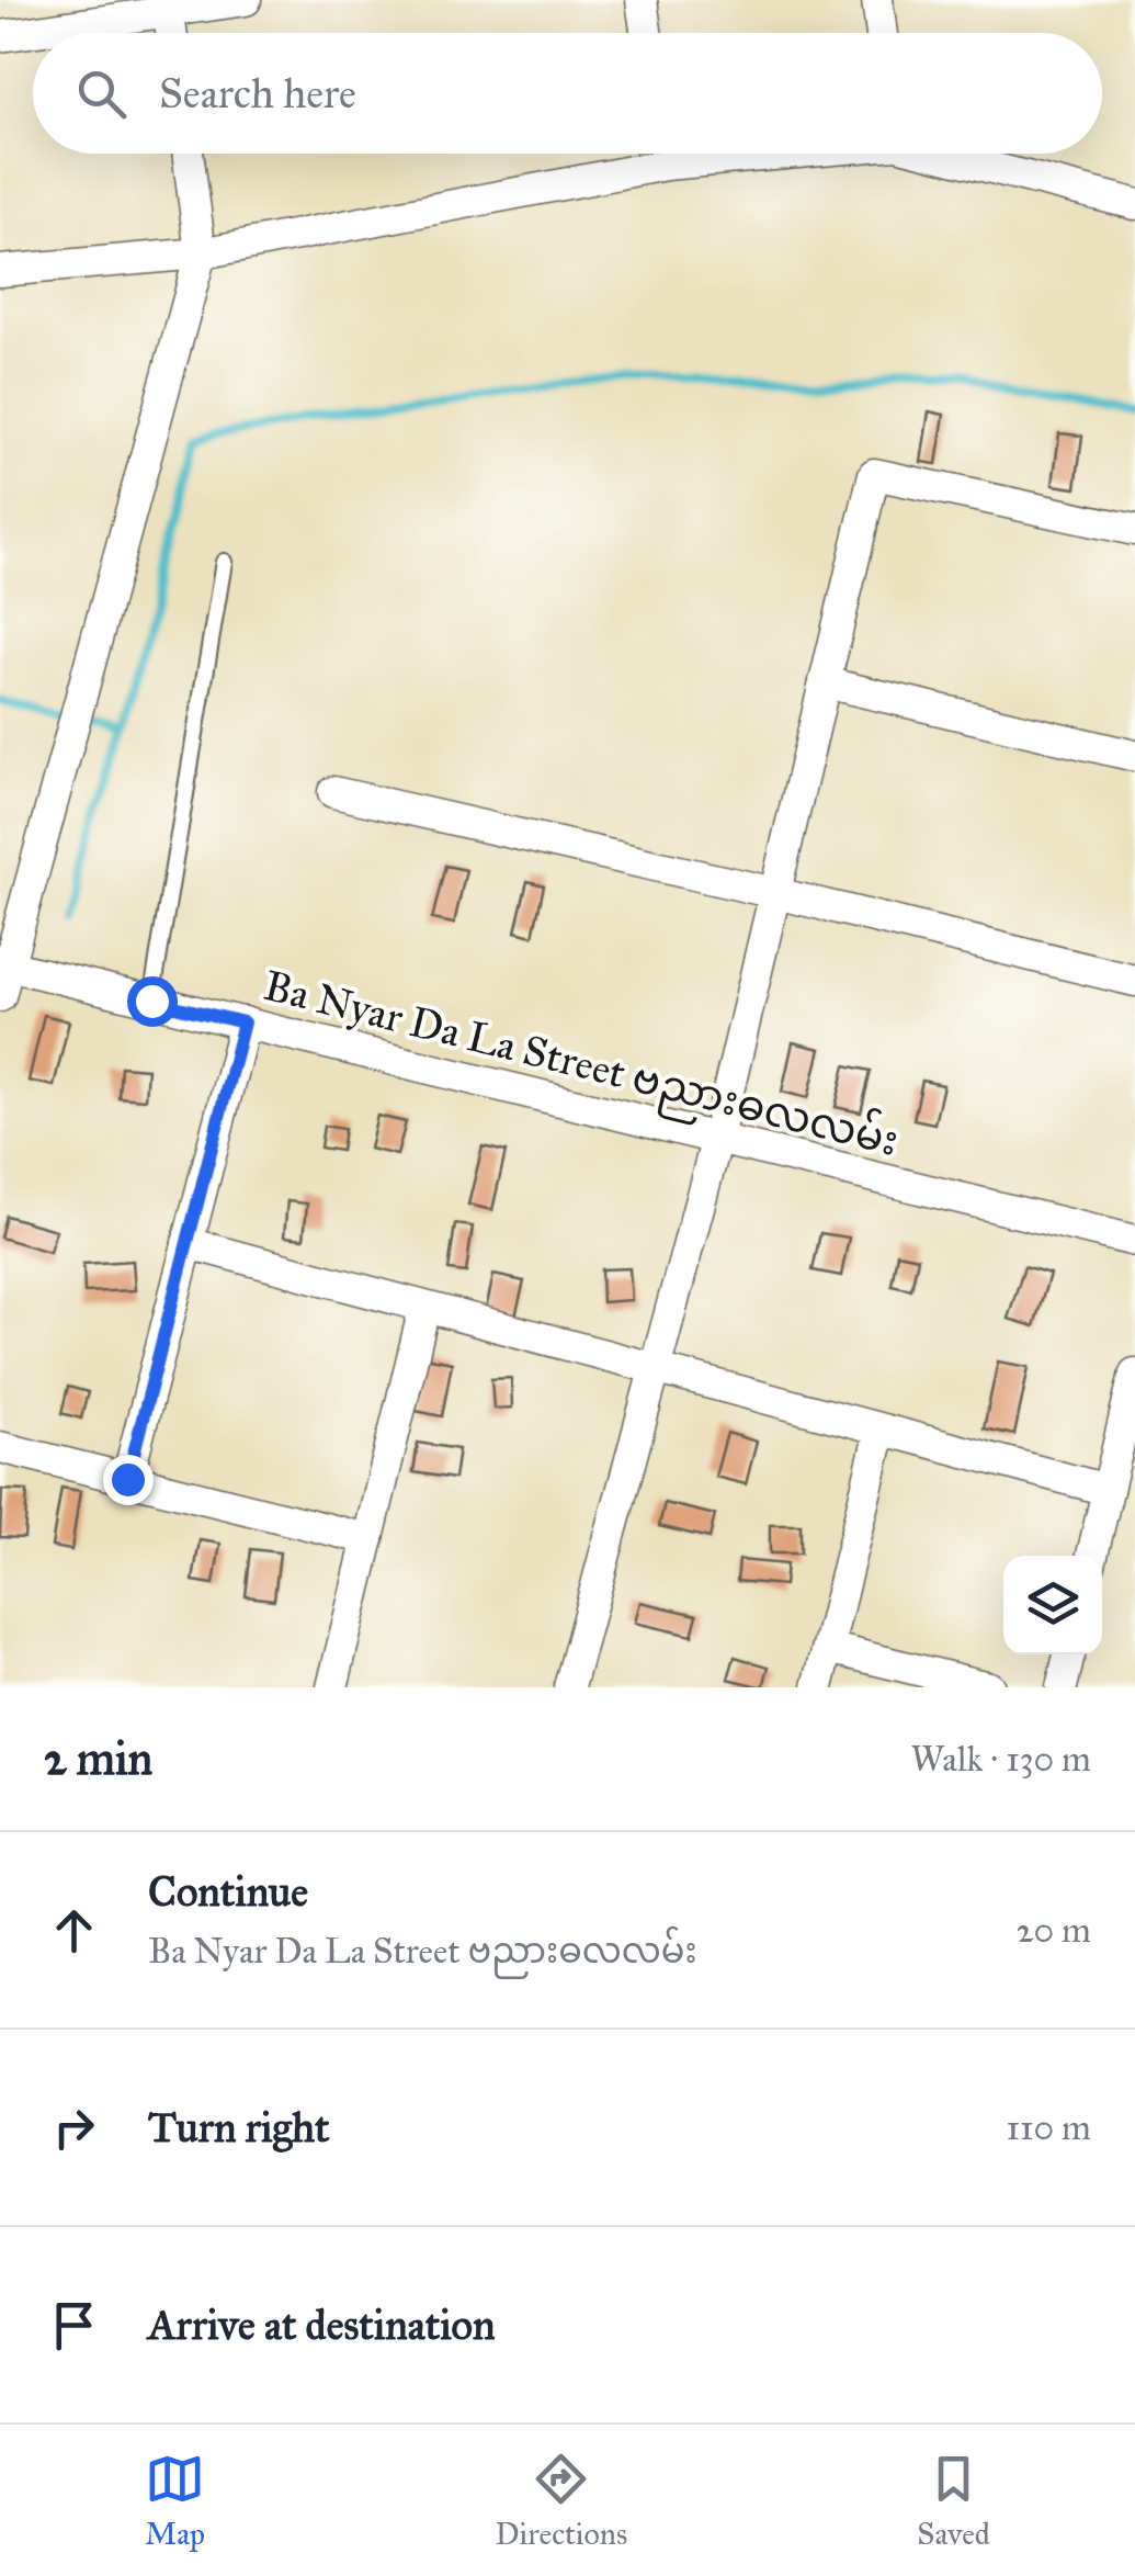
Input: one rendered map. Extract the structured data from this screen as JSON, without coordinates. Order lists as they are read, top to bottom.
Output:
{
  "streets": {
    "street": ["Ba Nyar Da La Street ဗညားဓလလမ်း"]
  },
  "page": {
    "search": "Search here",
    "heading": ["2 min", "Walk · 130 m"],
    "list": [
      ["Continue", "Ba Nyar Da La Street ဗညားဓလလမ်း", "20 m"],
      ["Turn right", "110 m"],
      "Arrive at destination"
    ],
    "nav": ["Map", "Directions", "Saved"]
  }
}
